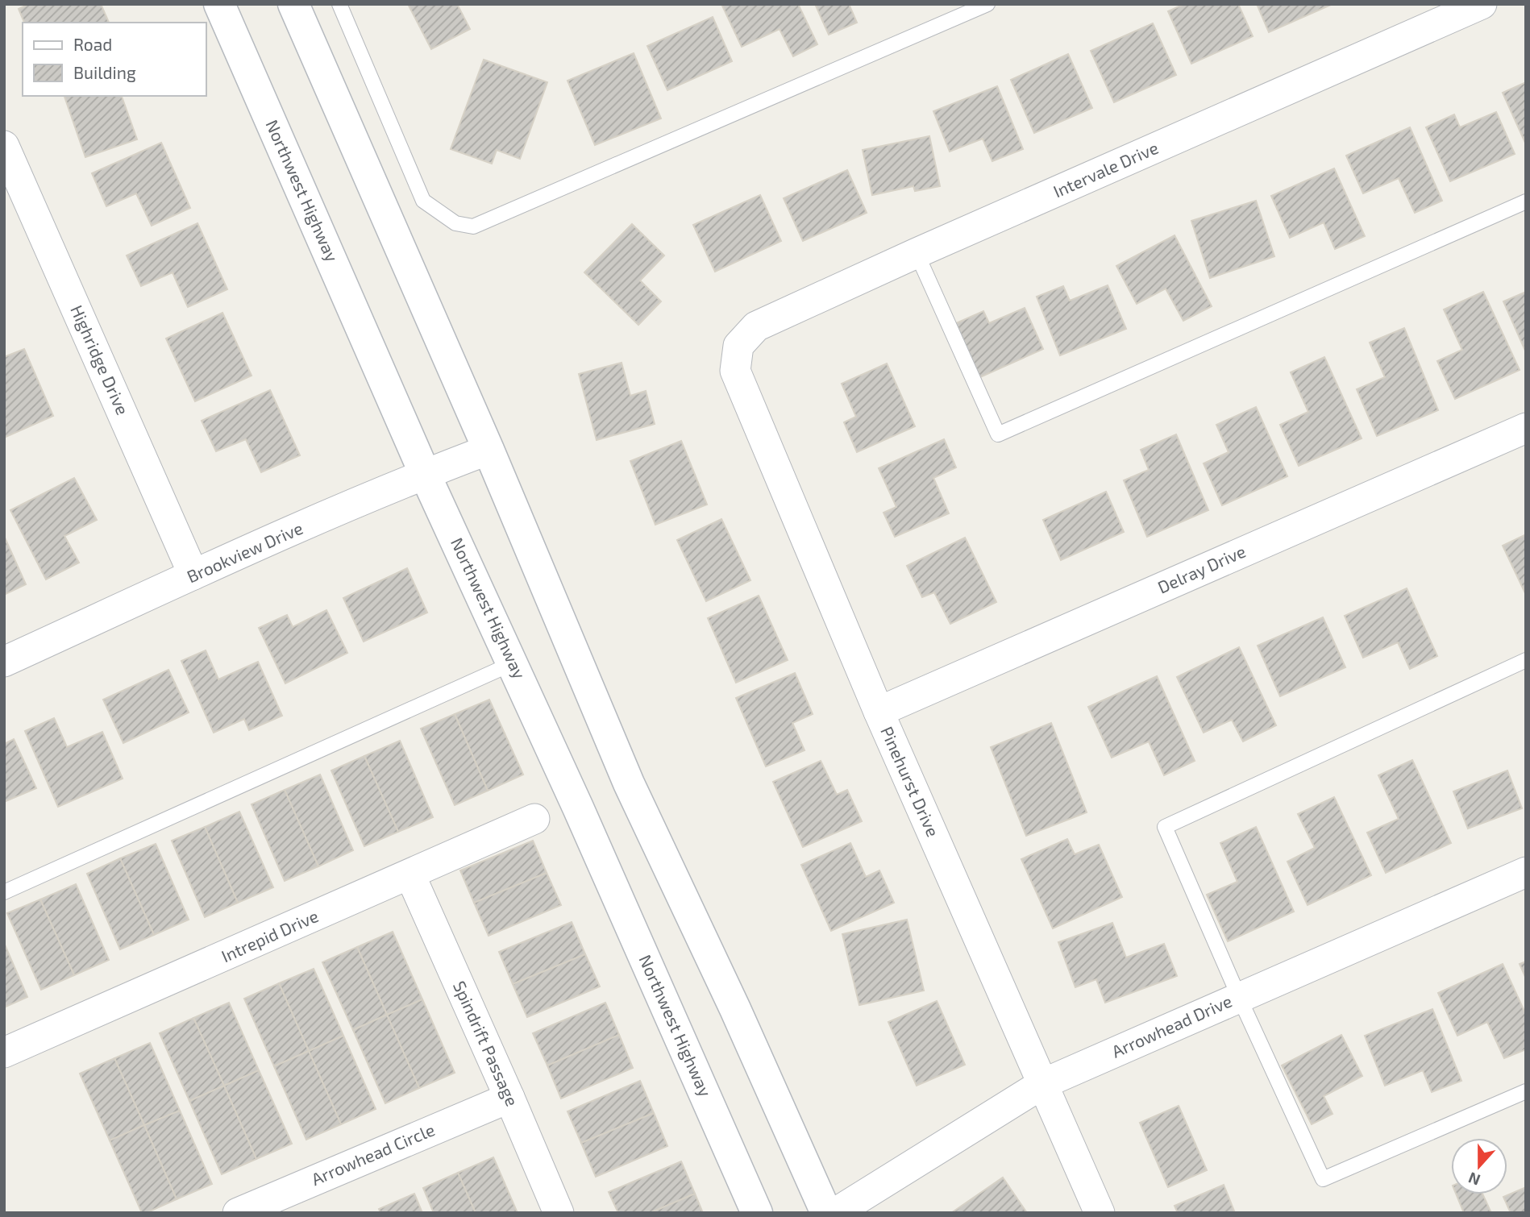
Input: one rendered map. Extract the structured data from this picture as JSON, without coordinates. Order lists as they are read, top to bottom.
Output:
{
  "streets": {
    "main road": ["Northwest Highway"],
    "street": [
      "Intervale Drive",
      "Highridge Drive",
      "Brookview Drive",
      "Delray Drive",
      "Pinehurst Drive",
      "Intrepid Drive",
      "Arrowhead Drive",
      "Spindrift Passage",
      "Arrowhead Circle"
    ]
  },
  "crossings": [
    ["Intervale Drive", "Pinehurst Drive"],
    ["Northwest Highway", "Brookview Drive"],
    ["Highridge Drive", "Brookview Drive"],
    ["Delray Drive", "Pinehurst Drive"],
    ["Pinehurst Drive", "Arrowhead Drive"],
    ["Intrepid Drive", "Spindrift Passage"],
    ["Spindrift Passage", "Arrowhead Circle"]
  ],
  "legend": ["Road", "Building"],
  "north": "bottom"
}
